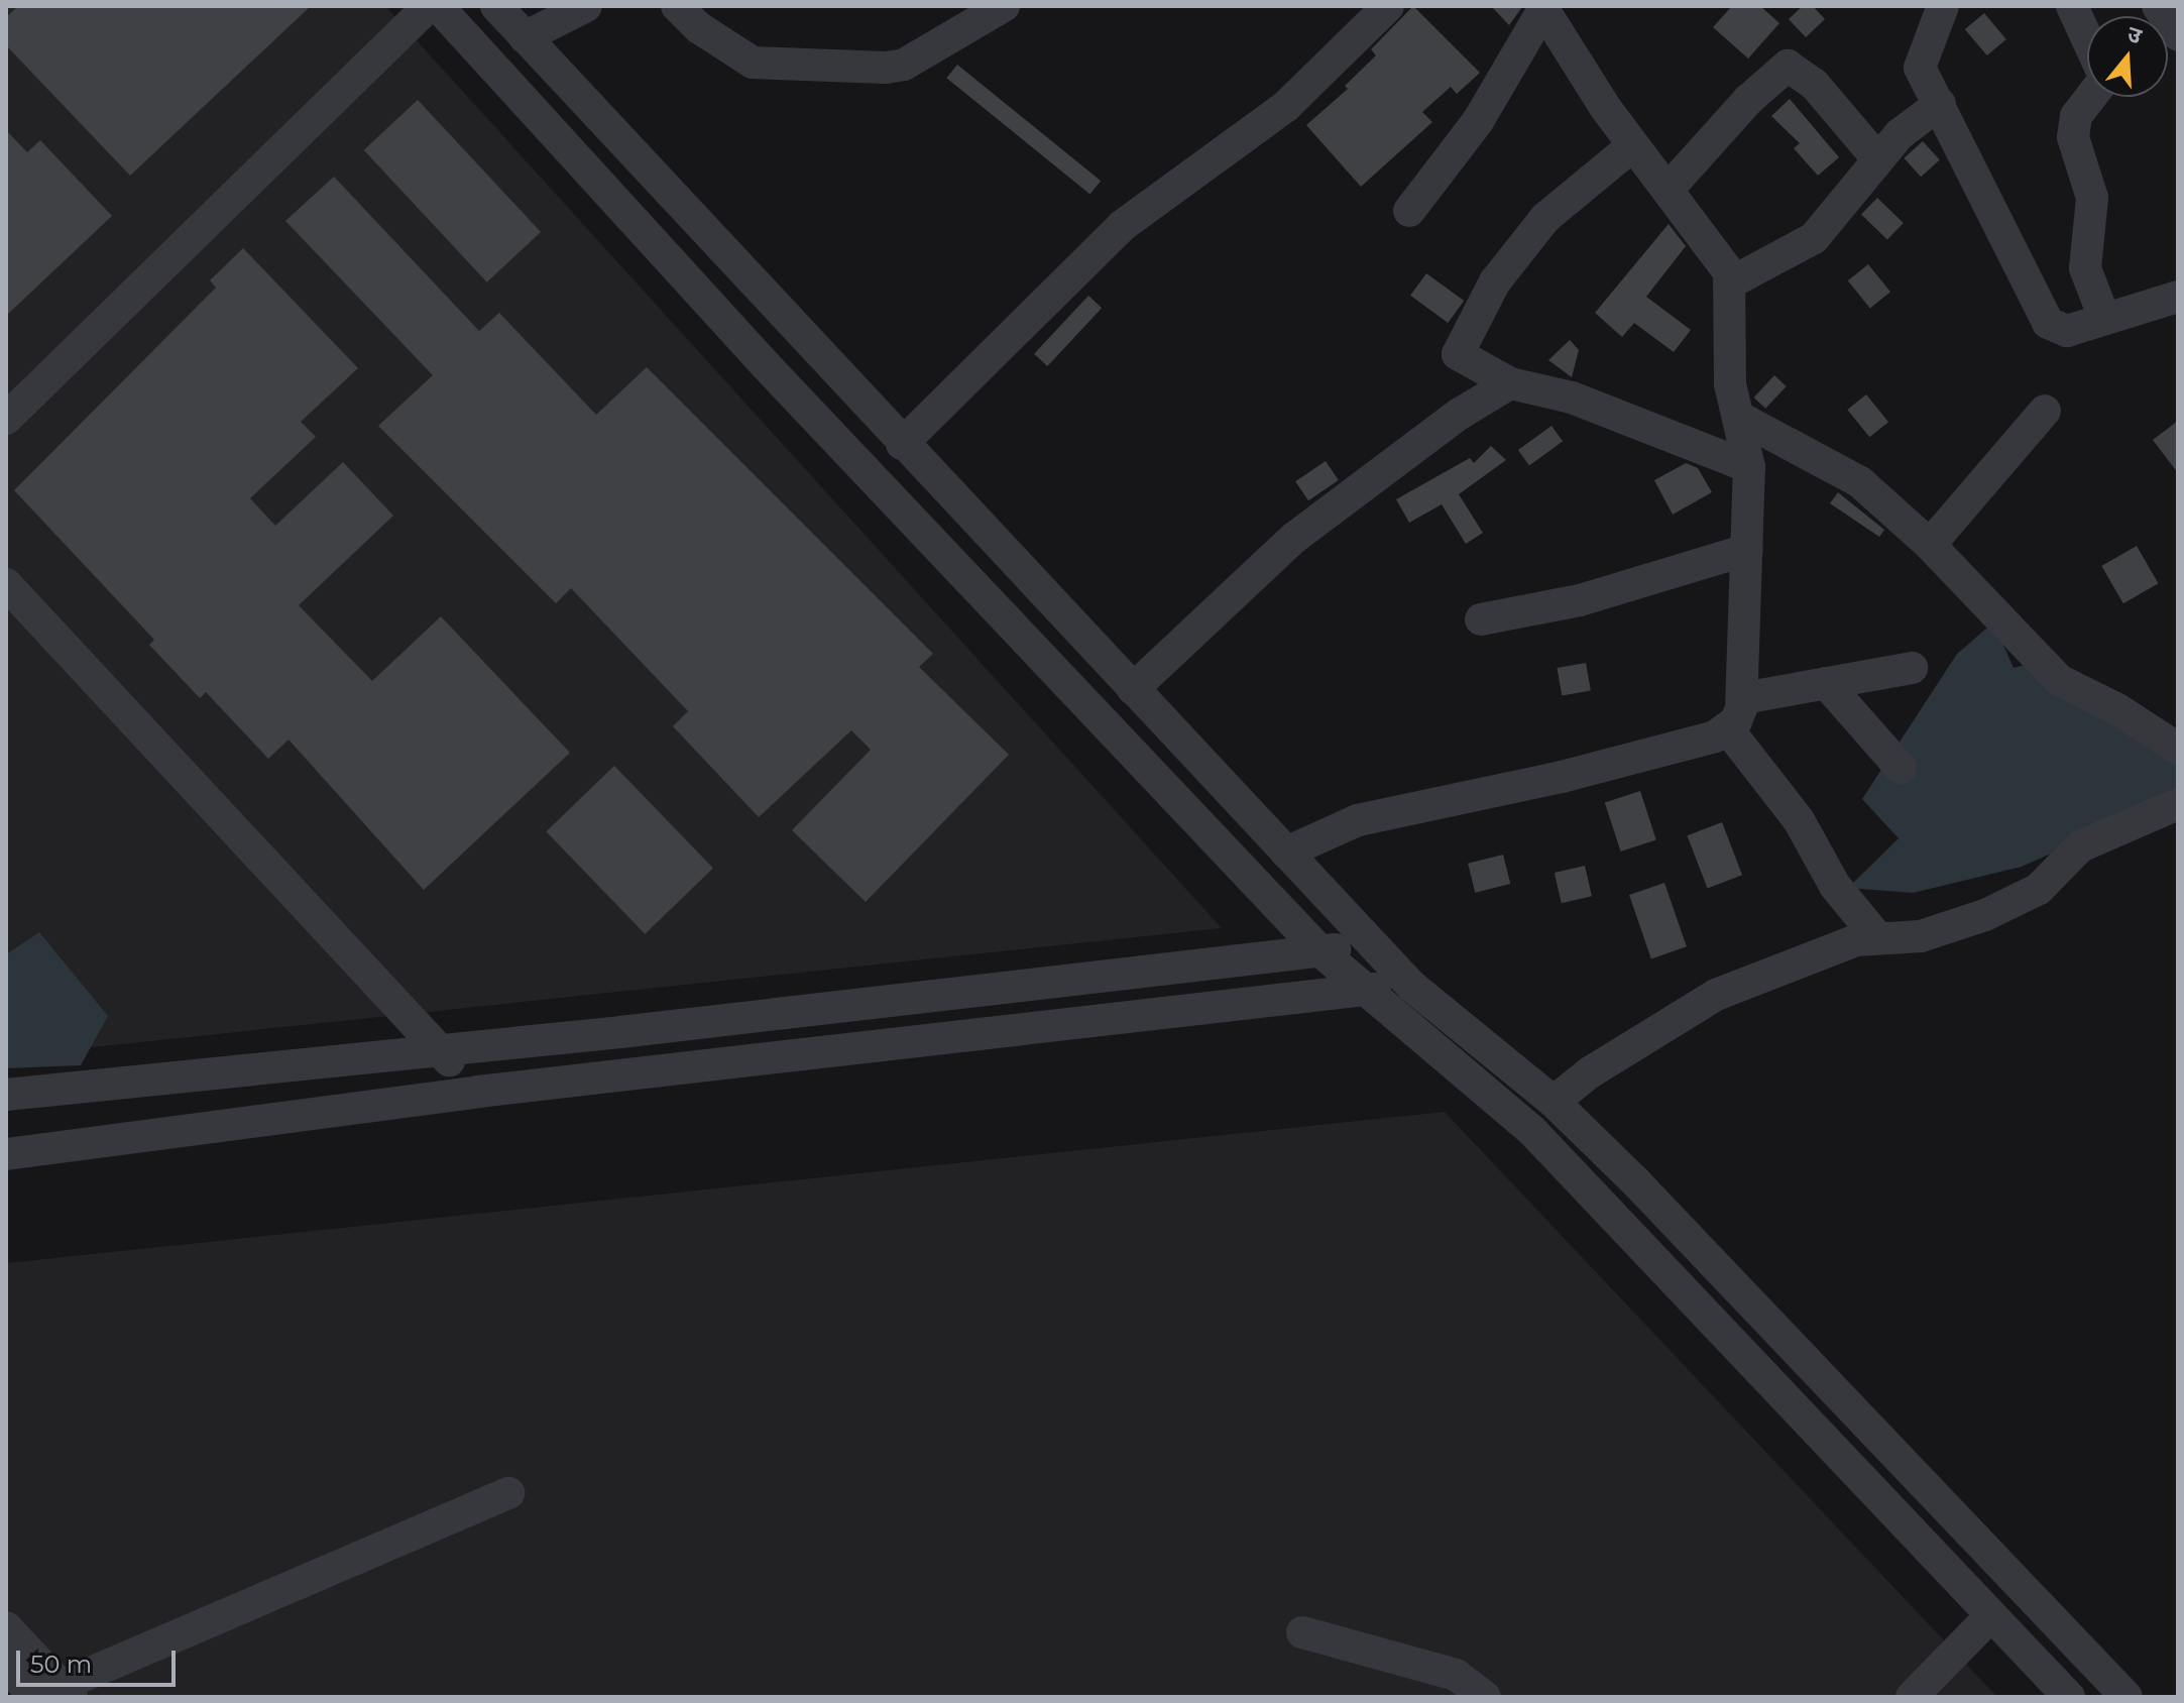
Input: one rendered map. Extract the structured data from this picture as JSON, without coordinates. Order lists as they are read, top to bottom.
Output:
{
  "scale_bar": "50 m",
  "north": "top"
}
